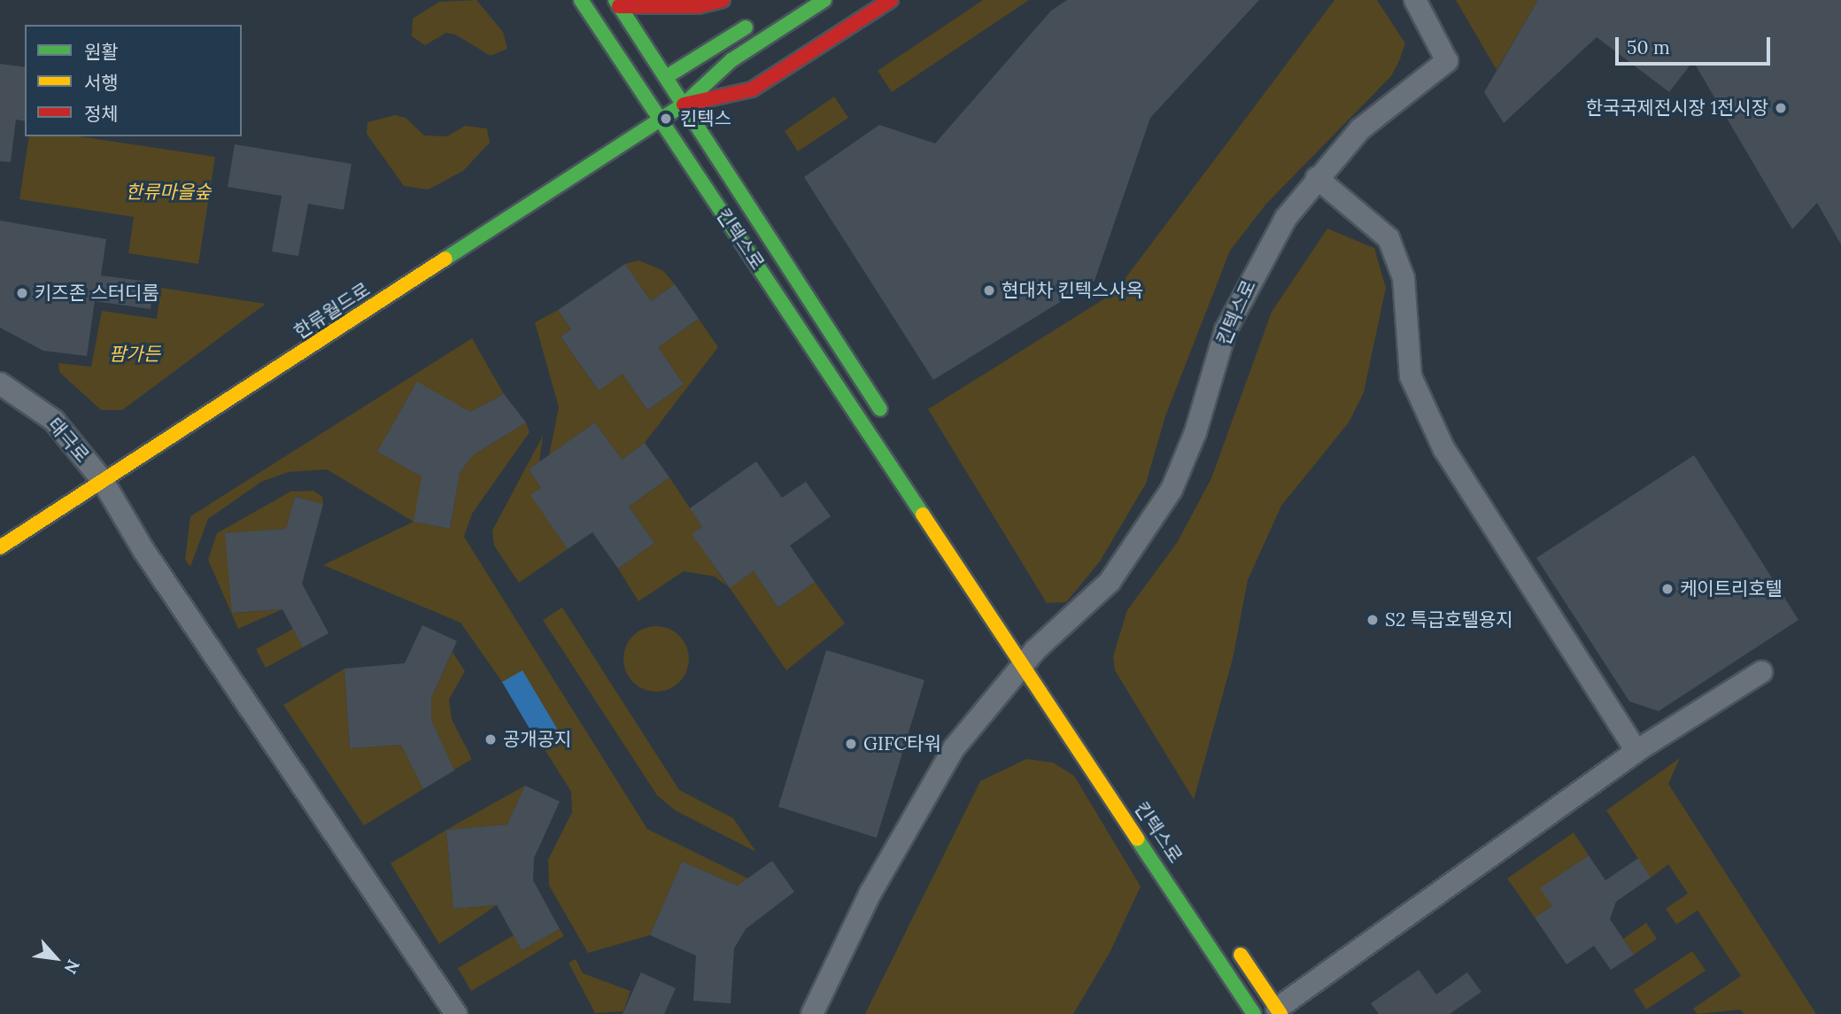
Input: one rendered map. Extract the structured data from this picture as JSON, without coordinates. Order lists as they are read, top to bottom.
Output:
{
  "streets": {
    "main road": ["킨텍스로", "한류월드로"],
    "street": ["태극로"]
  },
  "crossings": [
    ["킨텍스로", "한류월드로"],
    ["한류월드로", "태극로"]
  ],
  "parks": ["한류마을숲", "팜가든"],
  "places": [
    "한국국제전시장 1전시장",
    "킨텍스",
    "현대차 킨텍스사옥",
    "키즈존 스터디룸",
    "케이트리호텔",
    "S2 특급호텔용지",
    "공개공지",
    "GIFC타워"
  ],
  "legend": ["원활", "서행", "정체"],
  "scale_bar": "50 m",
  "north": "bottom right"
}
